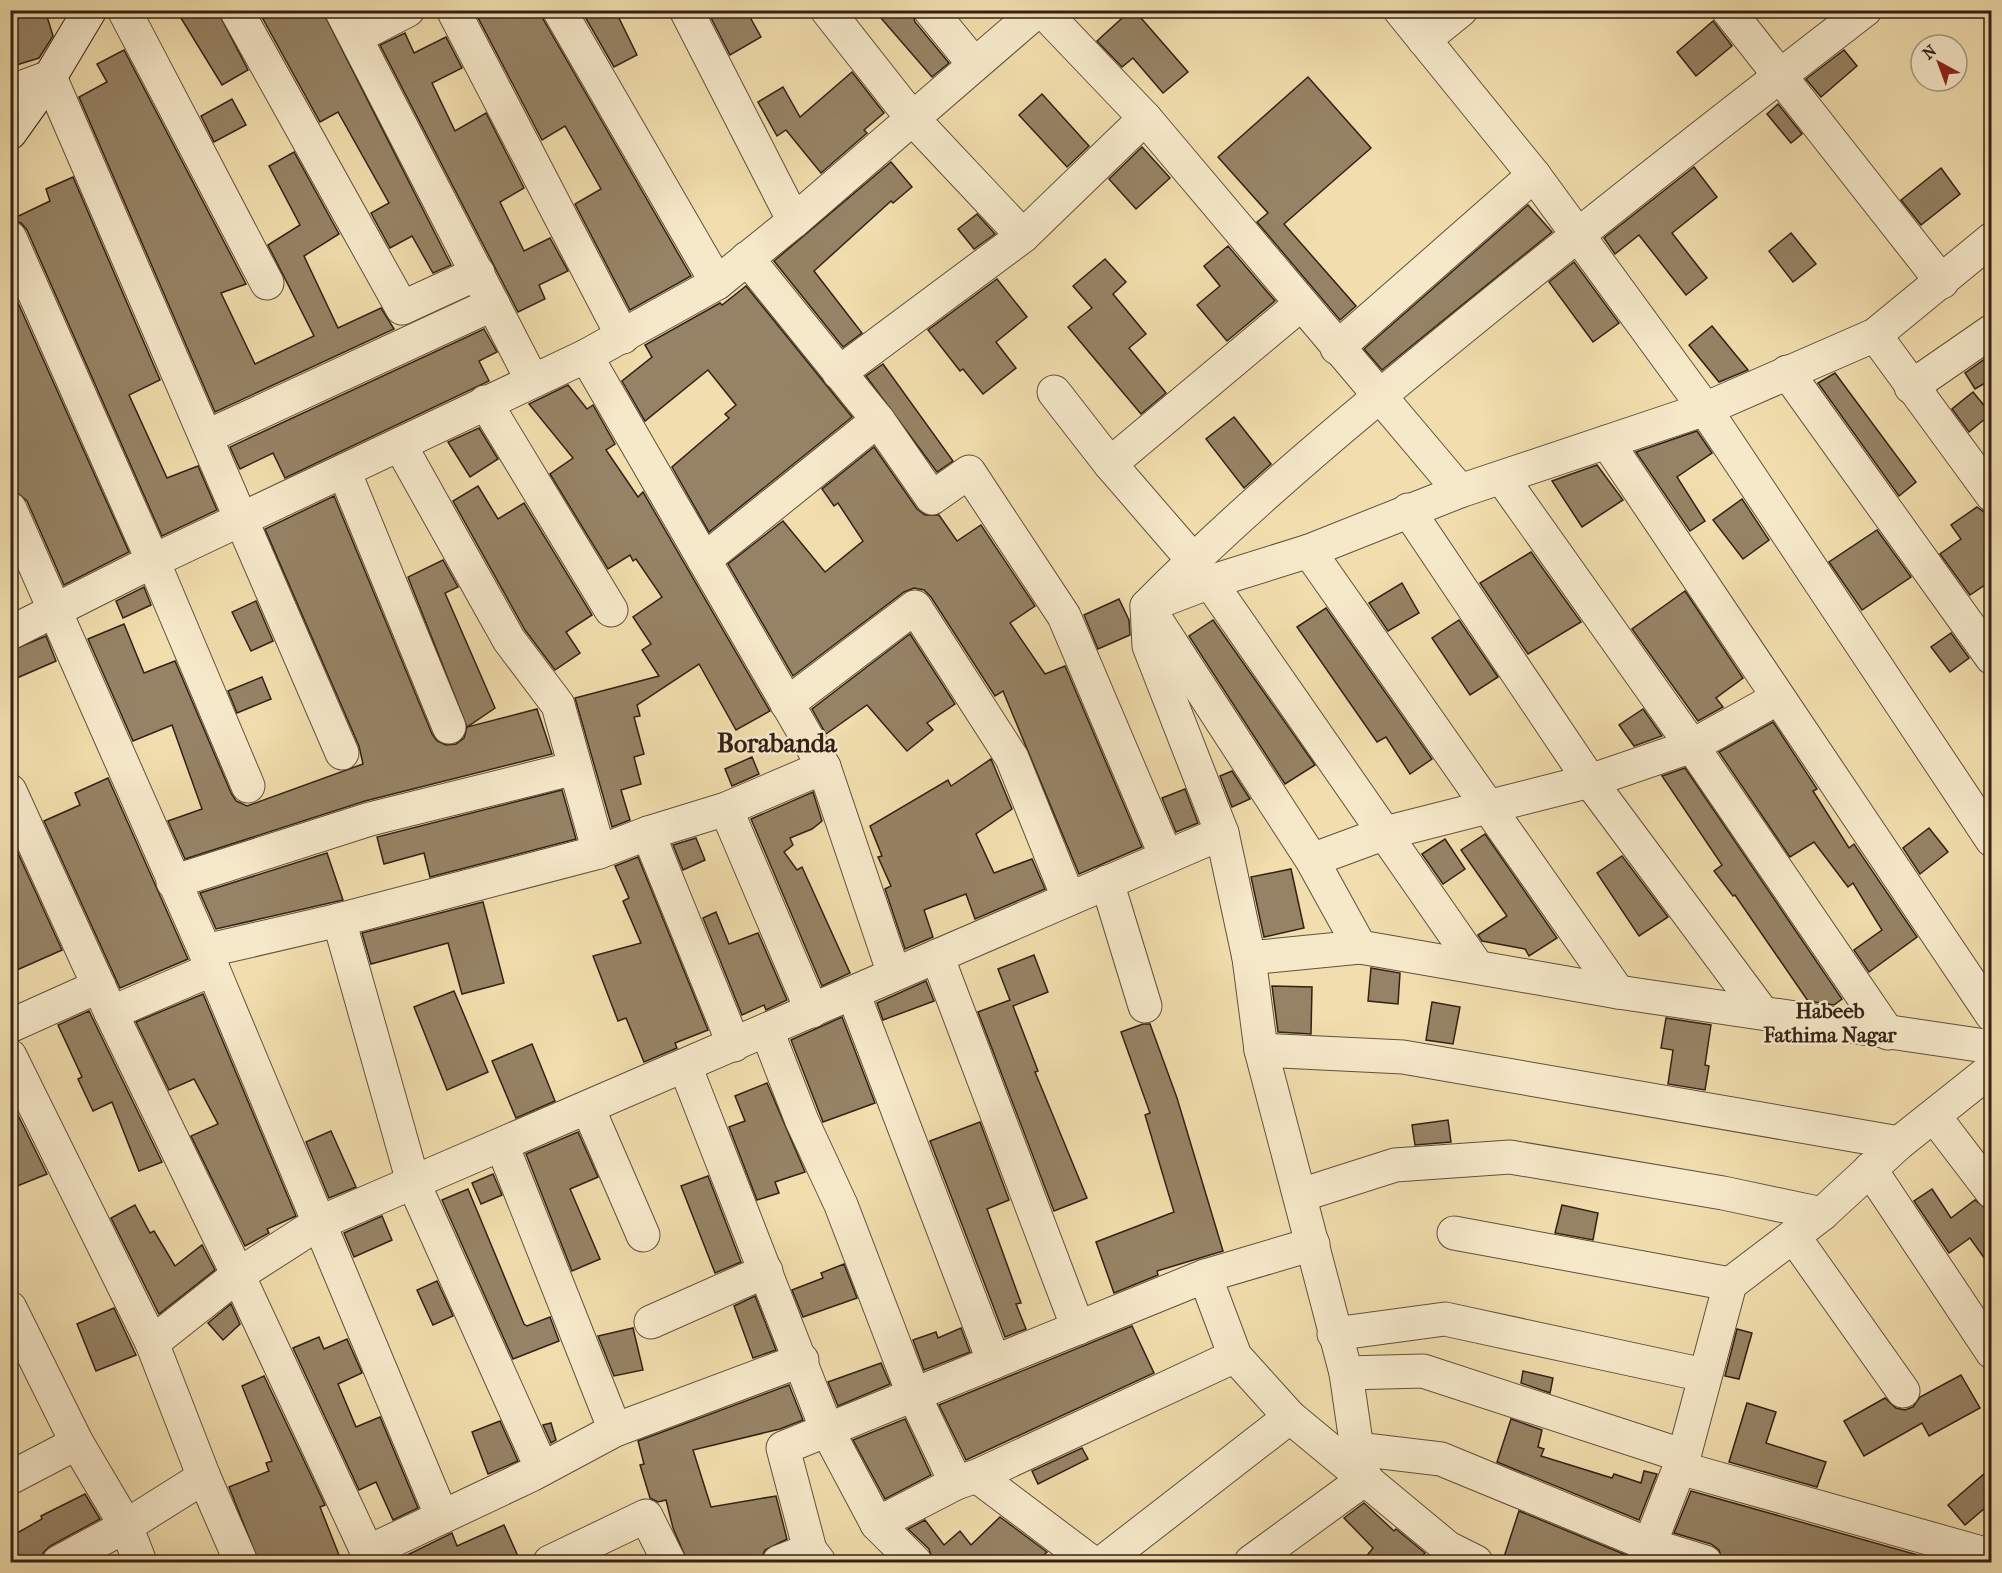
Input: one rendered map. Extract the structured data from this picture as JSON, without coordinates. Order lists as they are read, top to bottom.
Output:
{
  "districts": ["Borabanda", "Habeeb Fathima Nagar"],
  "north": "top left"
}
